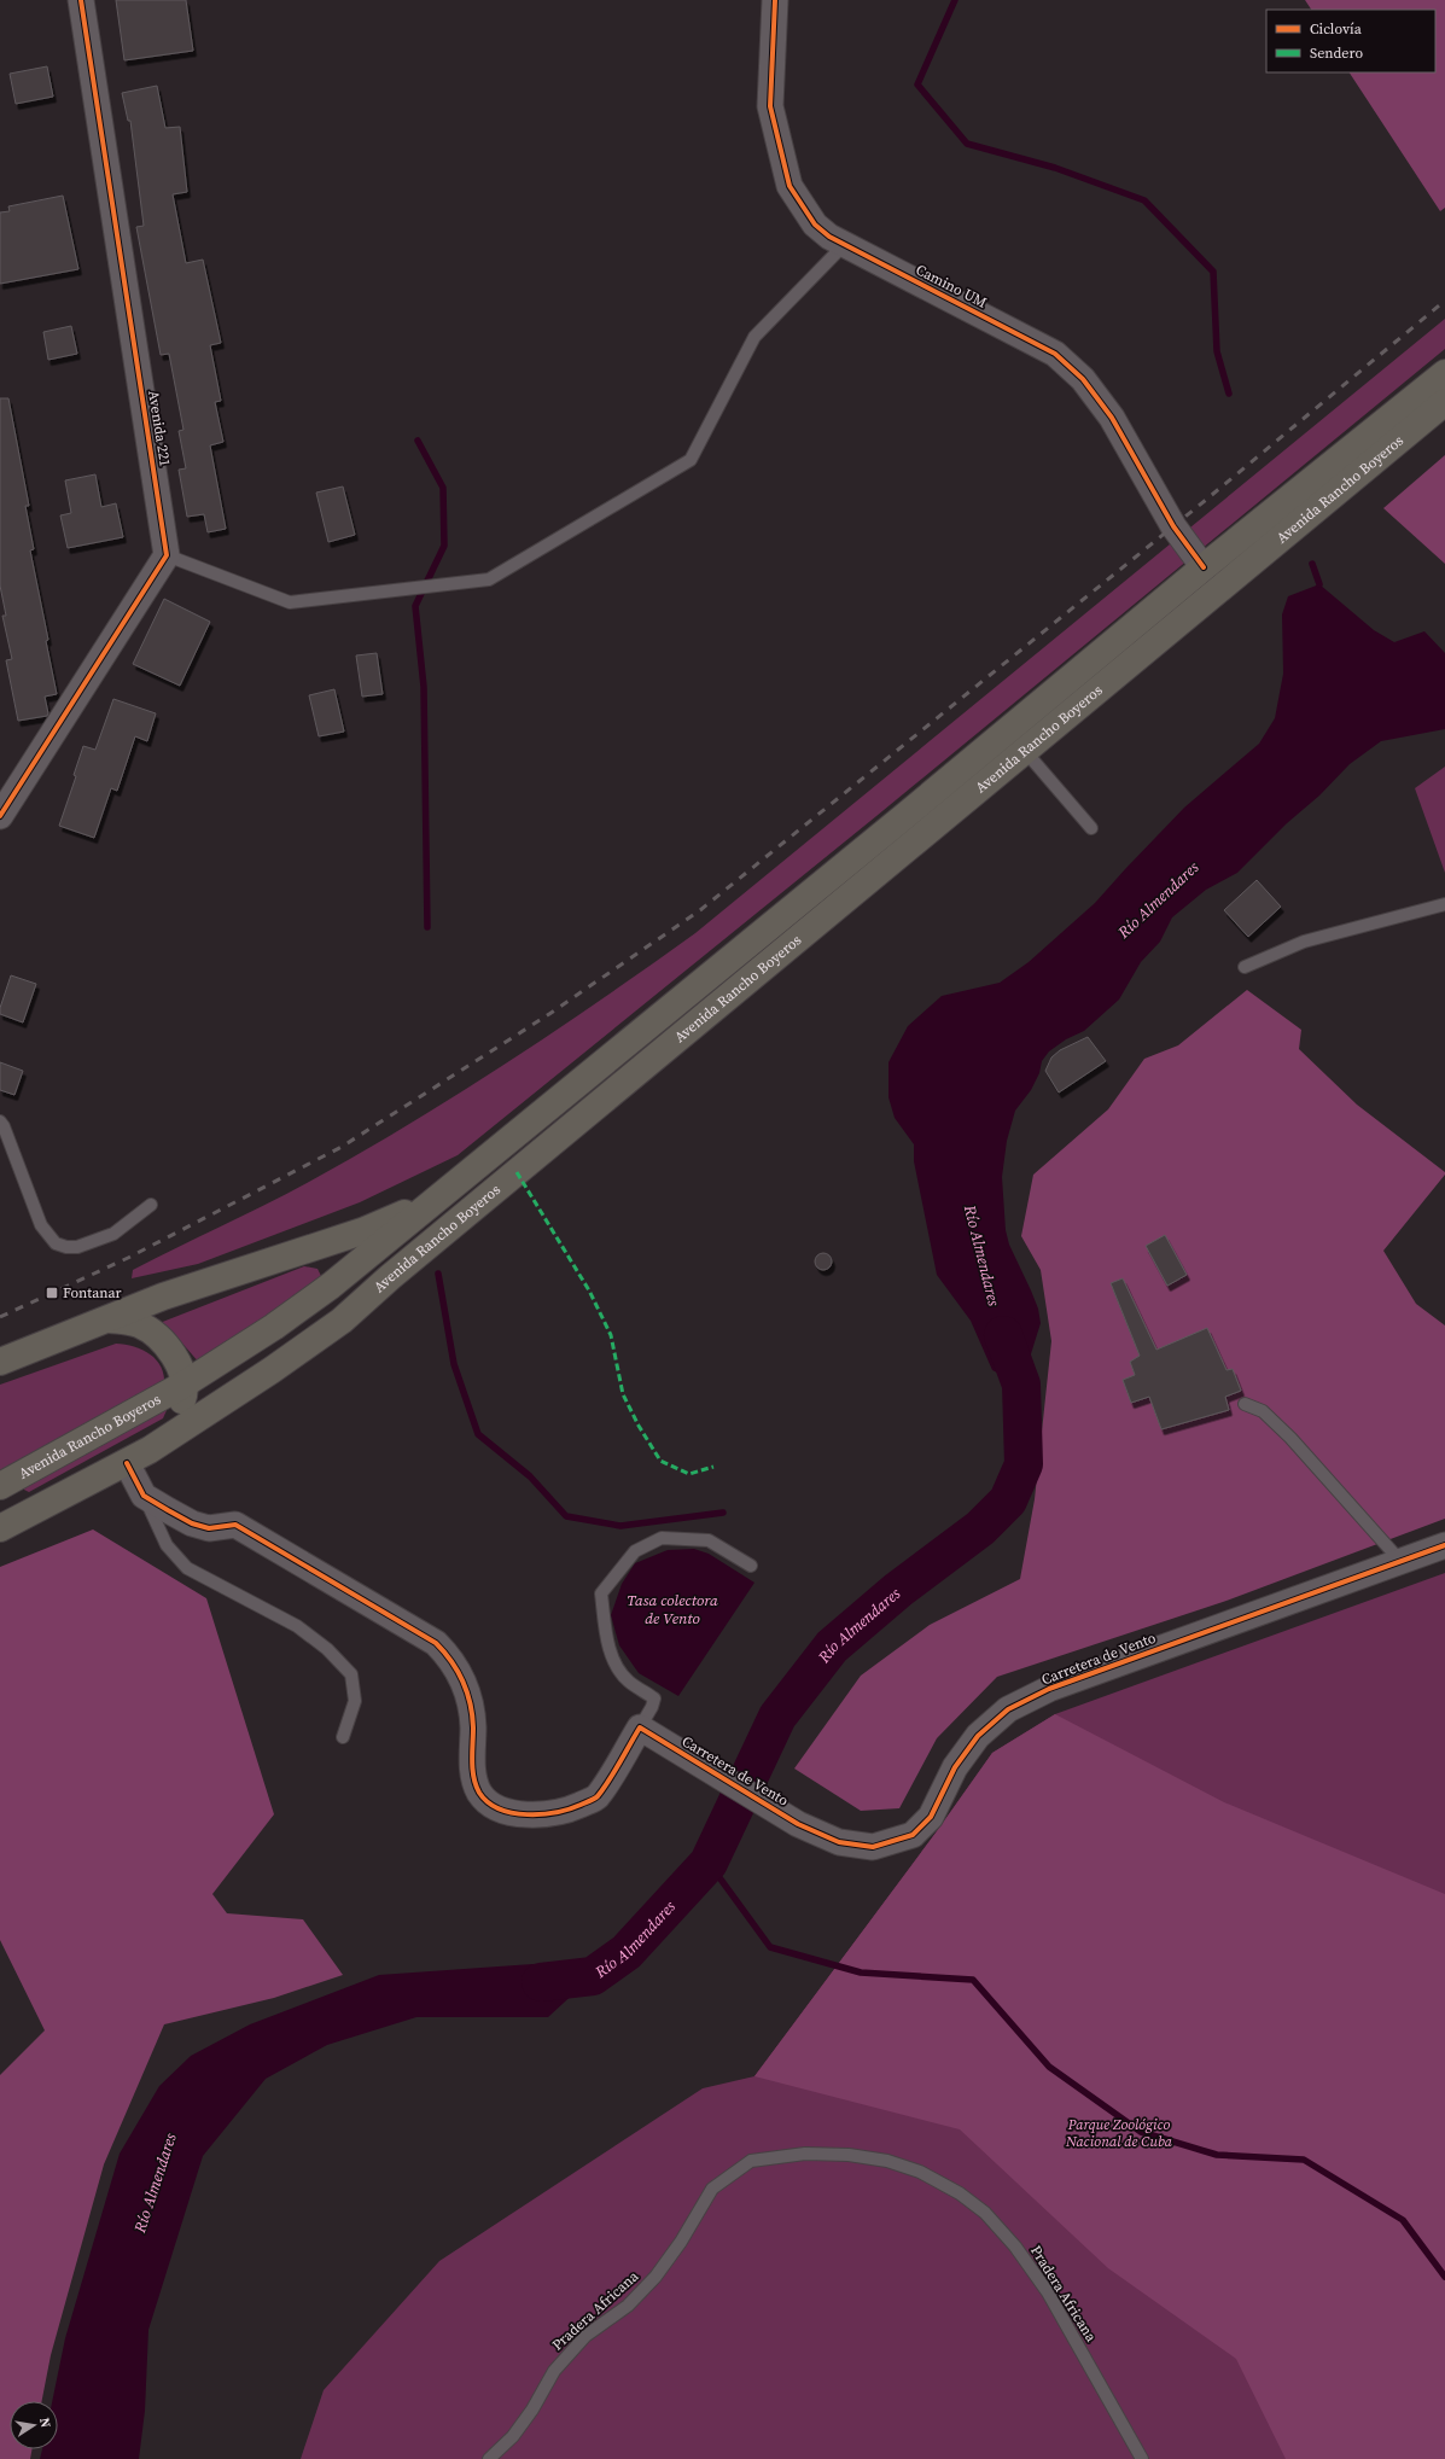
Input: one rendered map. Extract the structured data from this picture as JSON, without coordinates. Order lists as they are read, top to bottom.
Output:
{
  "streets": {
    "highway": ["Avenida Rancho Boyeros"],
    "street": ["Camino UM", "Avenida 221", "Carretera de Vento"],
    "lane": ["Pradera Africana"]
  },
  "crossings": [
    ["Camino UM", "Avenida Rancho Boyeros"]
  ],
  "water": ["Río Almendares", "Tasa colectora de Vento"],
  "parks": ["Parque Zoológico Nacional de Cuba"],
  "places": {
    "transit": ["Fontanar"]
  },
  "legend": ["Ciclovía", "Sendero"],
  "north": "right"
}
